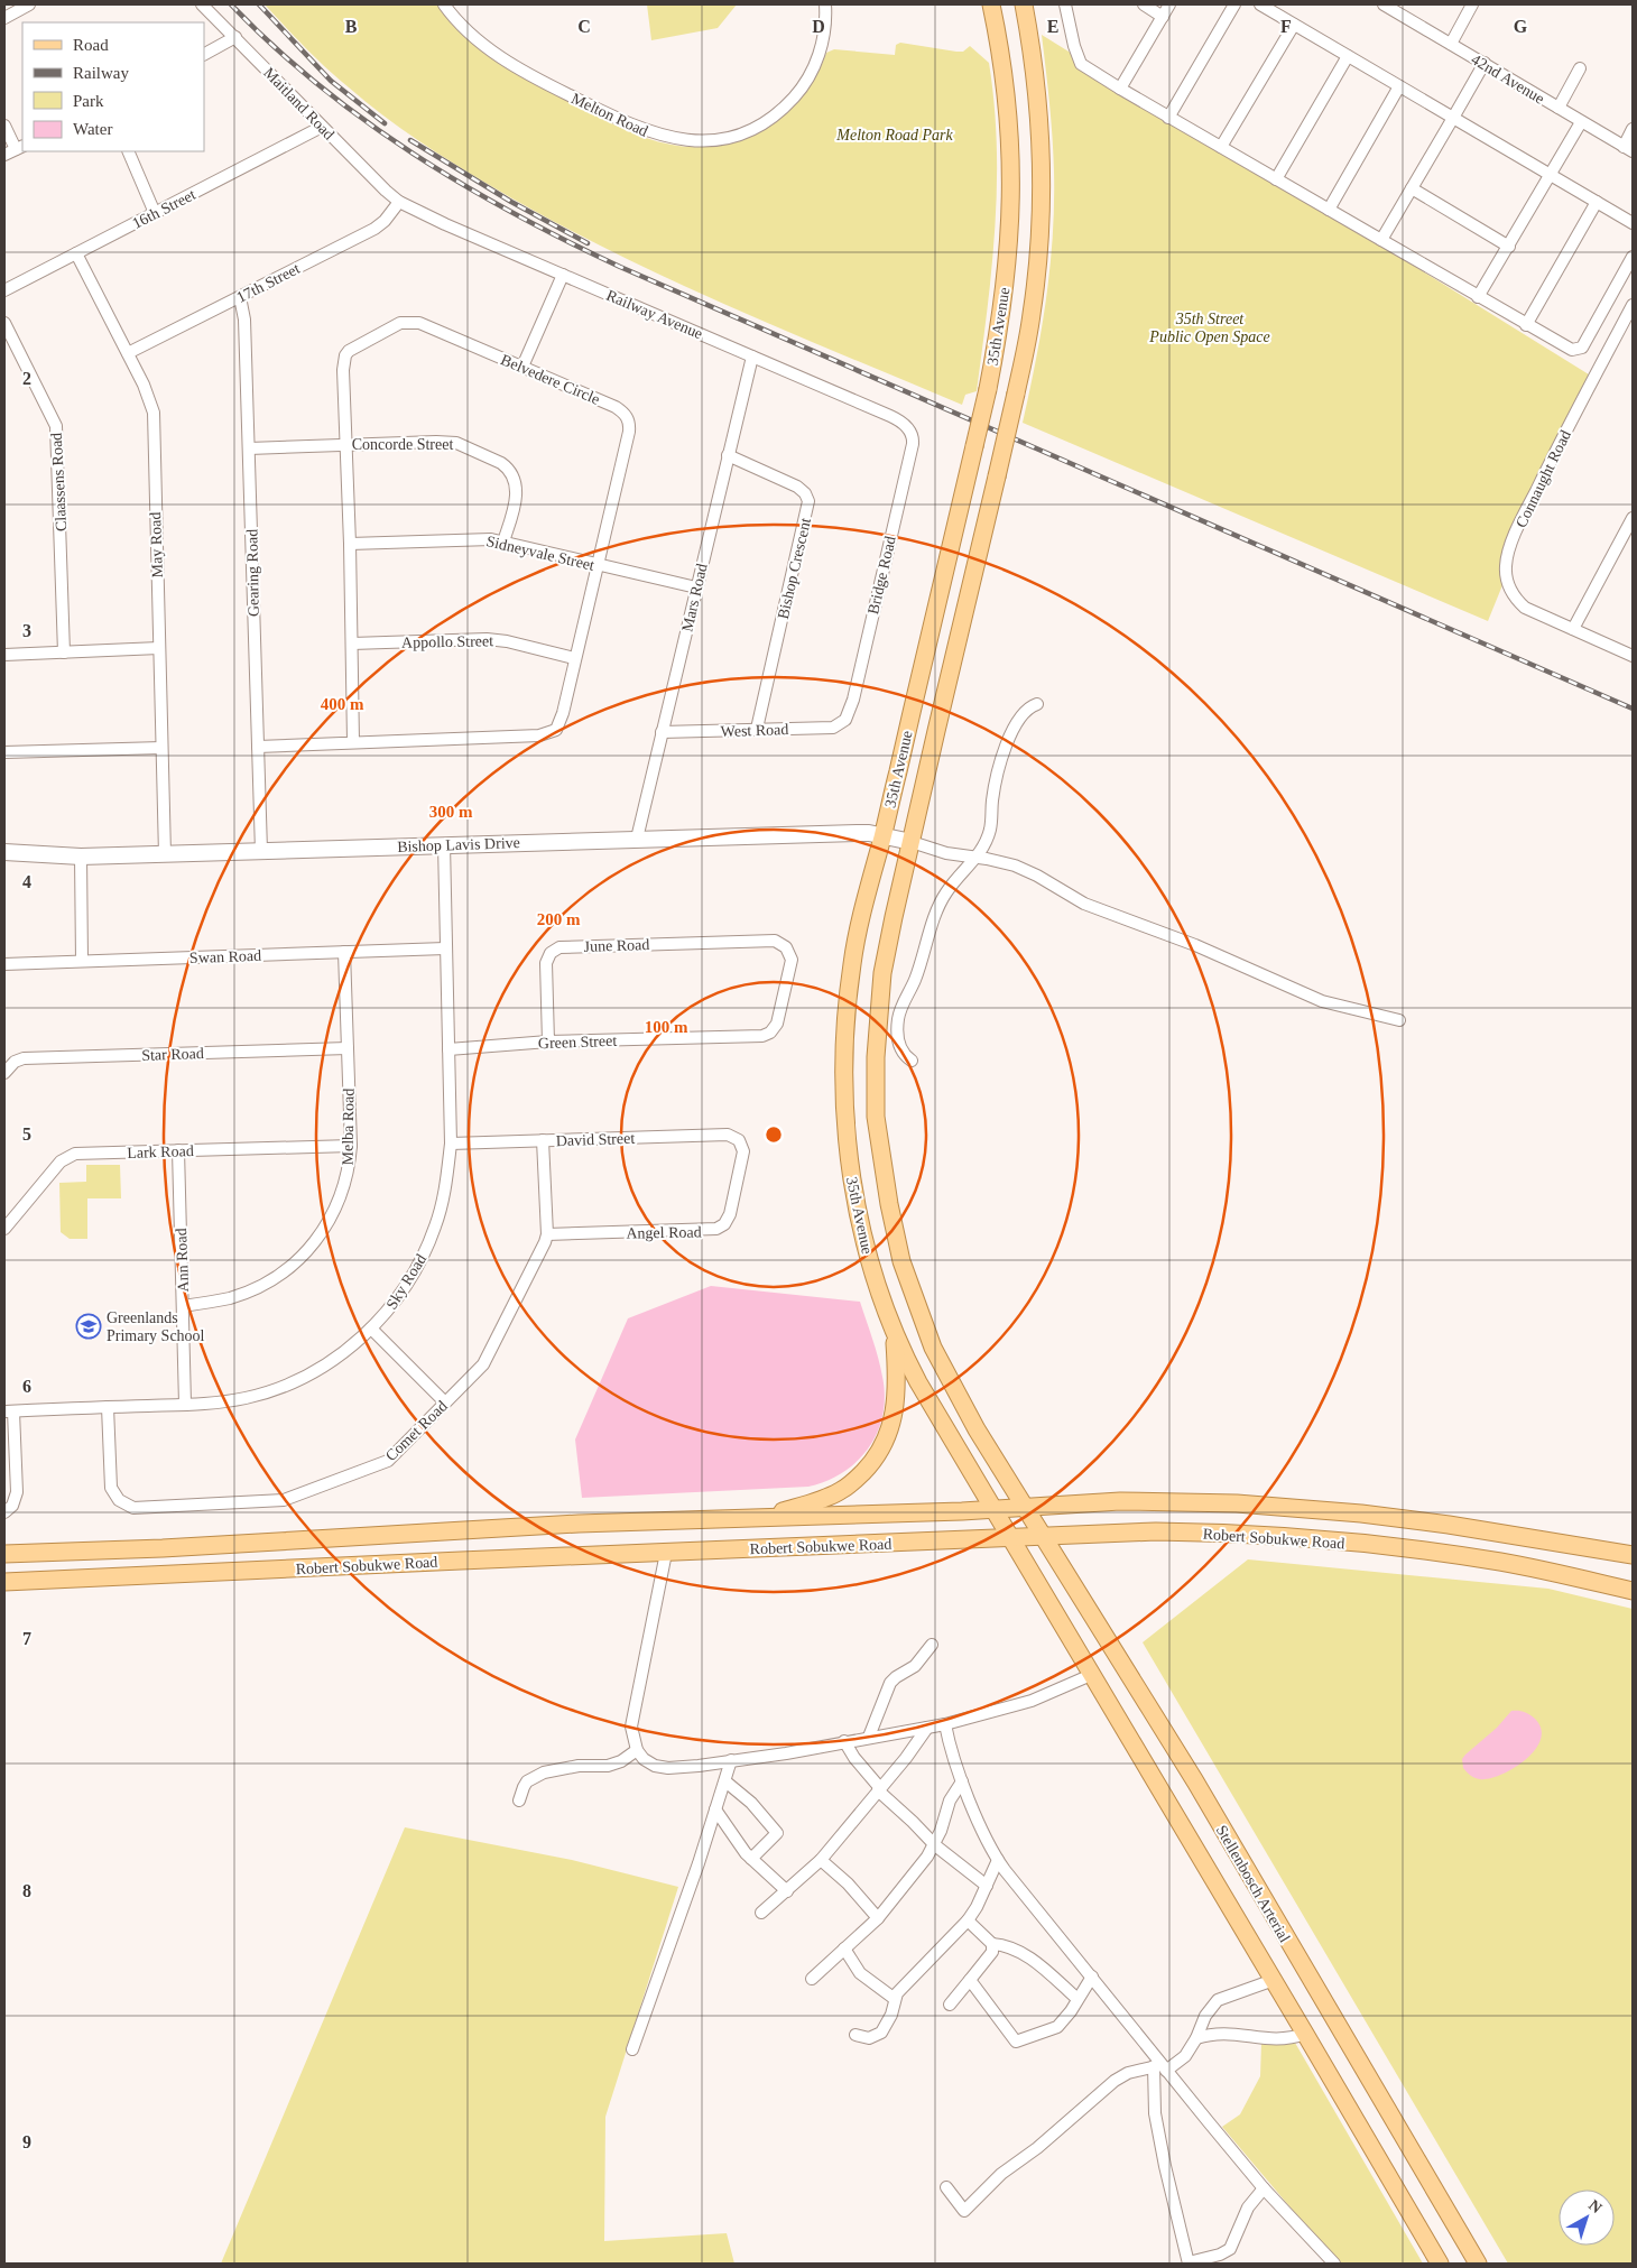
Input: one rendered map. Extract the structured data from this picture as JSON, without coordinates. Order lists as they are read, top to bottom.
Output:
{
  "streets": {
    "main road": ["35th Avenue", "Robert Sobukwe Road", "Stellenbosch Arterial"],
    "street": [
      "42nd Avenue",
      "Maitland Road",
      "Melton Road",
      "16th Street",
      "17th Street",
      "Railway Avenue",
      "Belvedere Circle",
      "Concorde Street",
      "Connaught Road",
      "Claassens Road",
      "May Road",
      "Sidneyvale Street",
      "Bishop Crescent",
      "Gearing Road",
      "Bridge Road",
      "Mars Road",
      "Appollo Street",
      "West Road",
      "Bishop Lavis Drive",
      "June Road",
      "Swan Road",
      "Green Street",
      "Star Road",
      "Melba Road",
      "David Street",
      "Lark Road",
      "Angel Road",
      "Ann Road",
      "Sky Road",
      "Comet Road"
    ]
  },
  "crossings": [
    ["Maitland Road", "16th Street"],
    ["Maitland Road", "17th Street"],
    ["Maitland Road", "Railway Avenue"],
    ["16th Street", "May Road"],
    ["17th Street", "Railway Avenue"],
    ["17th Street", "May Road"],
    ["17th Street", "Gearing Road"],
    ["Railway Avenue", "Bridge Road"],
    ["Railway Avenue", "Mars Road"],
    ["35th Avenue", "Bishop Lavis Drive"],
    ["35th Avenue", "Robert Sobukwe Road"],
    ["35th Avenue", "Stellenbosch Arterial"],
    ["Belvedere Circle", "Concorde Street"],
    ["Belvedere Circle", "Sidneyvale Street"],
    ["Belvedere Circle", "Gearing Road"],
    ["Belvedere Circle", "Appollo Street"],
    ["Concorde Street", "Sidneyvale Street"],
    ["Concorde Street", "Gearing Road"],
    ["May Road", "Bishop Lavis Drive"],
    ["Sidneyvale Street", "Mars Road"],
    ["Bishop Crescent", "Mars Road"],
    ["Bishop Crescent", "West Road"],
    ["Gearing Road", "Bishop Lavis Drive"],
    ["Bridge Road", "West Road"],
    ["Mars Road", "West Road"],
    ["Mars Road", "Bishop Lavis Drive"],
    ["Bishop Lavis Drive", "Sky Road"],
    ["June Road", "Green Street"],
    ["Swan Road", "Melba Road"],
    ["Swan Road", "Sky Road"],
    ["Green Street", "Sky Road"],
    ["Star Road", "Melba Road"],
    ["Melba Road", "Lark Road"],
    ["Melba Road", "Ann Road"],
    ["David Street", "Angel Road"],
    ["David Street", "Sky Road"],
    ["David Street", "Comet Road"],
    ["Lark Road", "Ann Road"],
    ["Angel Road", "Comet Road"],
    ["Ann Road", "Sky Road"],
    ["Sky Road", "Comet Road"],
    ["Robert Sobukwe Road", "Stellenbosch Arterial"]
  ],
  "parks": ["Melton Road Park", "35th Street Public Open Space"],
  "places": {
    "school or university": ["Greenlands Primary School"]
  },
  "legend": [
    "Road",
    "Railway",
    "Park",
    "Water"
  ],
  "north": "top right",
  "grid": {
    "columns": [
      "B",
      "C",
      "D",
      "E",
      "F",
      "G"
    ],
    "rows": [
      "2",
      "3",
      "4",
      "5",
      "6",
      "7",
      "8",
      "9"
    ]
  },
  "rings": [
    "400 m",
    "300 m",
    "200 m",
    "100 m"
  ]
}
